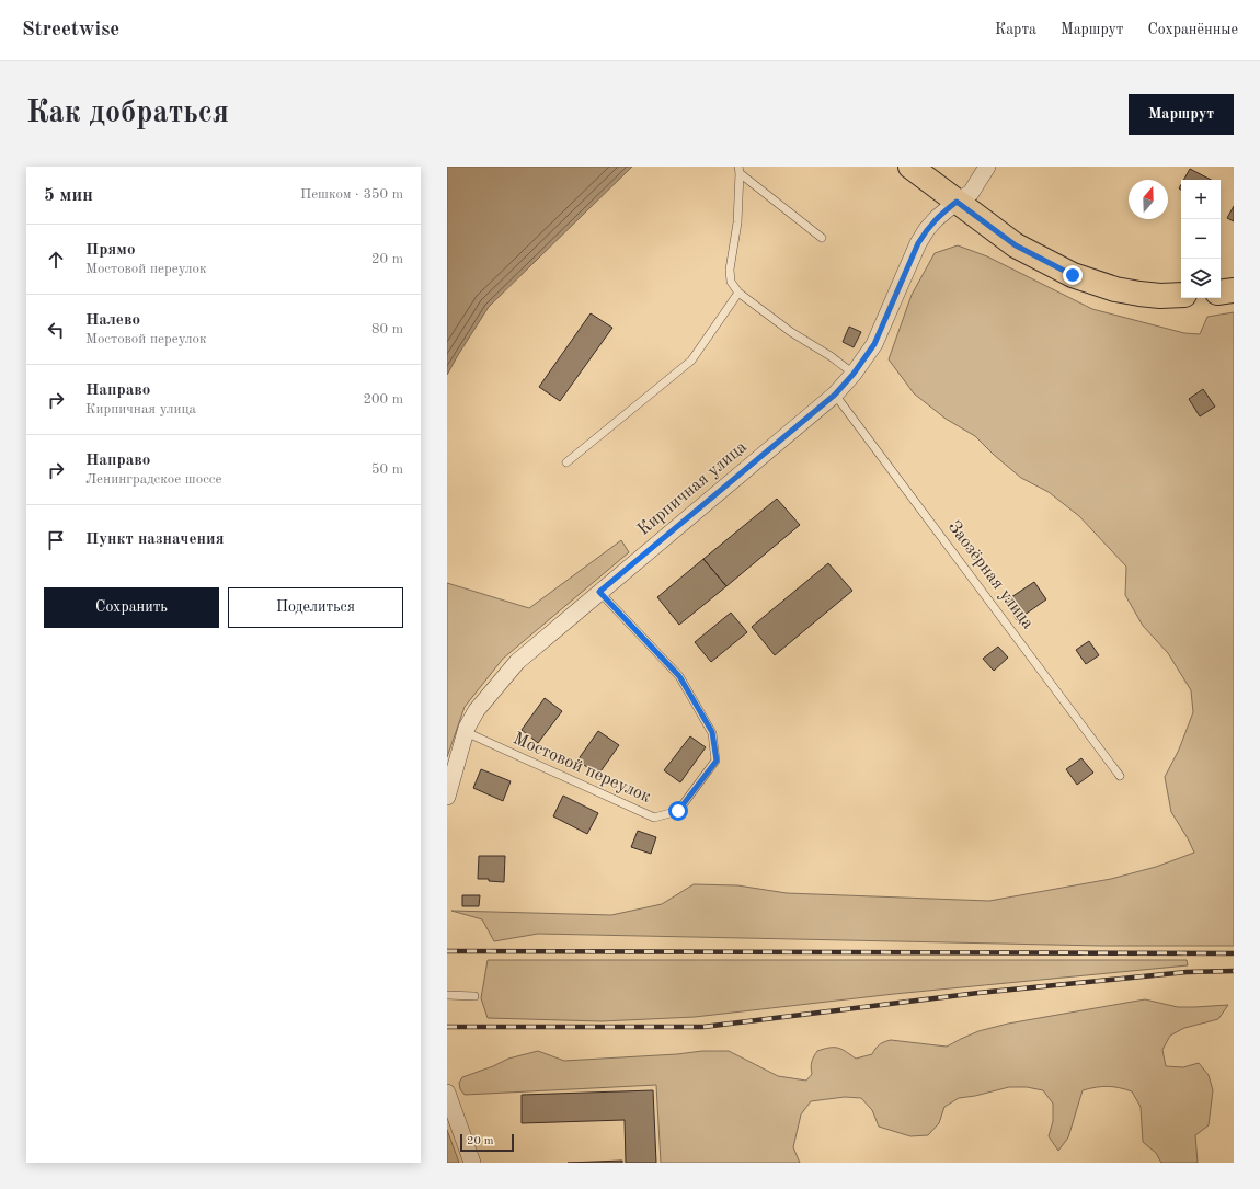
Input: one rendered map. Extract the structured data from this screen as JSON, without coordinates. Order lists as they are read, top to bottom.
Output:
{
  "streets": {
    "street": ["Кирпичная улица"],
    "lane": ["Заозёрная улица", "Мостовой переулок"]
  },
  "crossings": [
    ["Кирпичная улица", "Заозёрная улица"],
    ["Кирпичная улица", "Мостовой переулок"]
  ],
  "scale_bar": "20 m",
  "north": "top",
  "page": {
    "header": "Streetwise",
    "nav": ["Карта", "Маршрут", "Сохранённые"],
    "buttons": [
      "Маршрут",
      ["Сохранить", "Поделиться"]
    ],
    "title": "Как добраться",
    "heading": ["5 мин", "Пешком · 350 m"],
    "map_buttons": ["+", "−"],
    "list": [
      ["Прямо", "Мостовой переулок", "20 m"],
      ["Налево", "Мостовой переулок", "80 m"],
      ["Направо", "Кирпичная улица", "200 m"],
      ["Направо", "Ленинградское шоссе", "50 m"],
      "Пункт назначения"
    ],
    "scale": "20 m"
  }
}
